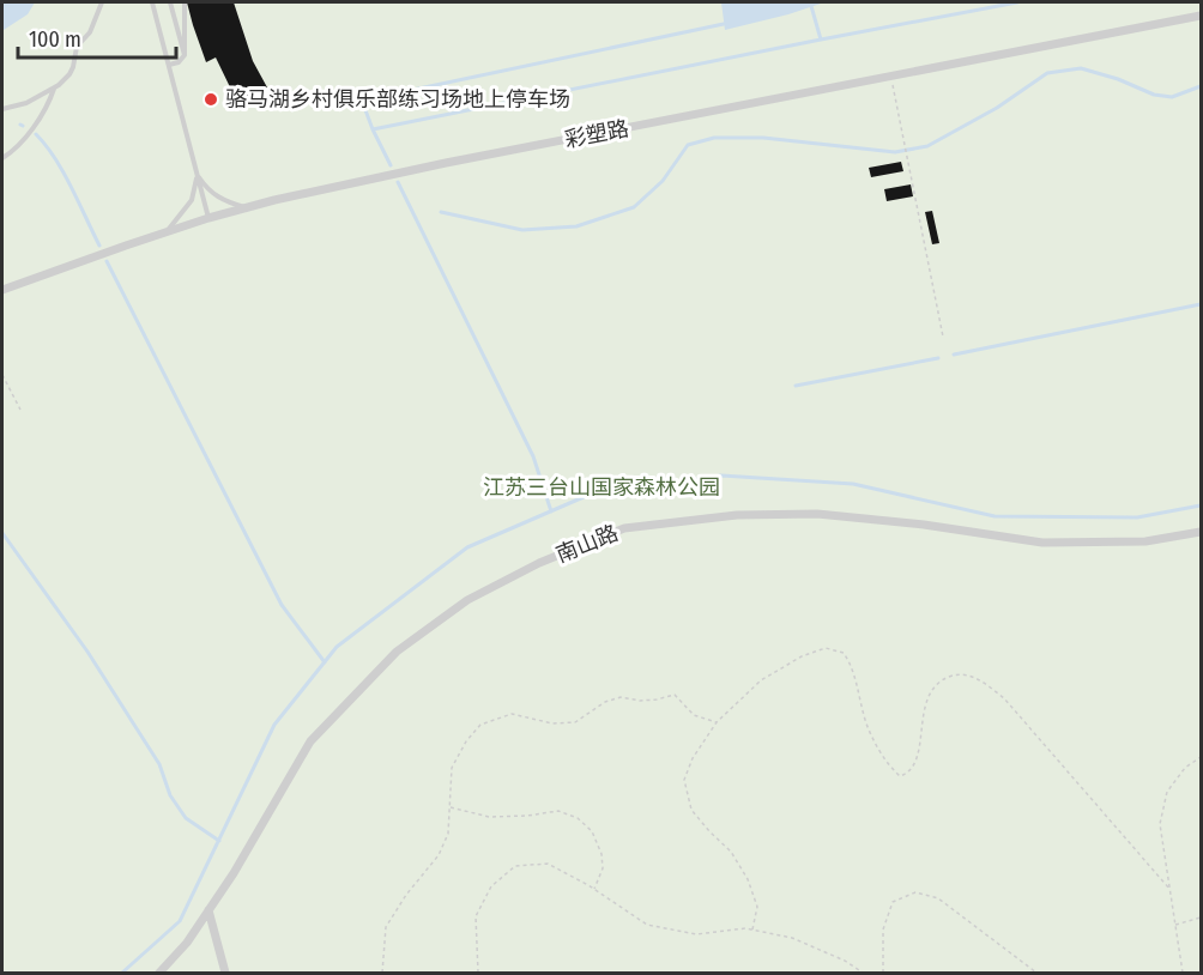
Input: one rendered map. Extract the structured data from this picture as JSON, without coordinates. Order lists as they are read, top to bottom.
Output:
{
  "streets": {
    "street": ["彩塑路", "南山路"]
  },
  "parks": ["江苏三台山国家森林公园"],
  "places": ["骆马湖乡村俱乐部练习场地上停车场"],
  "scale_bar": "100 m"
}
